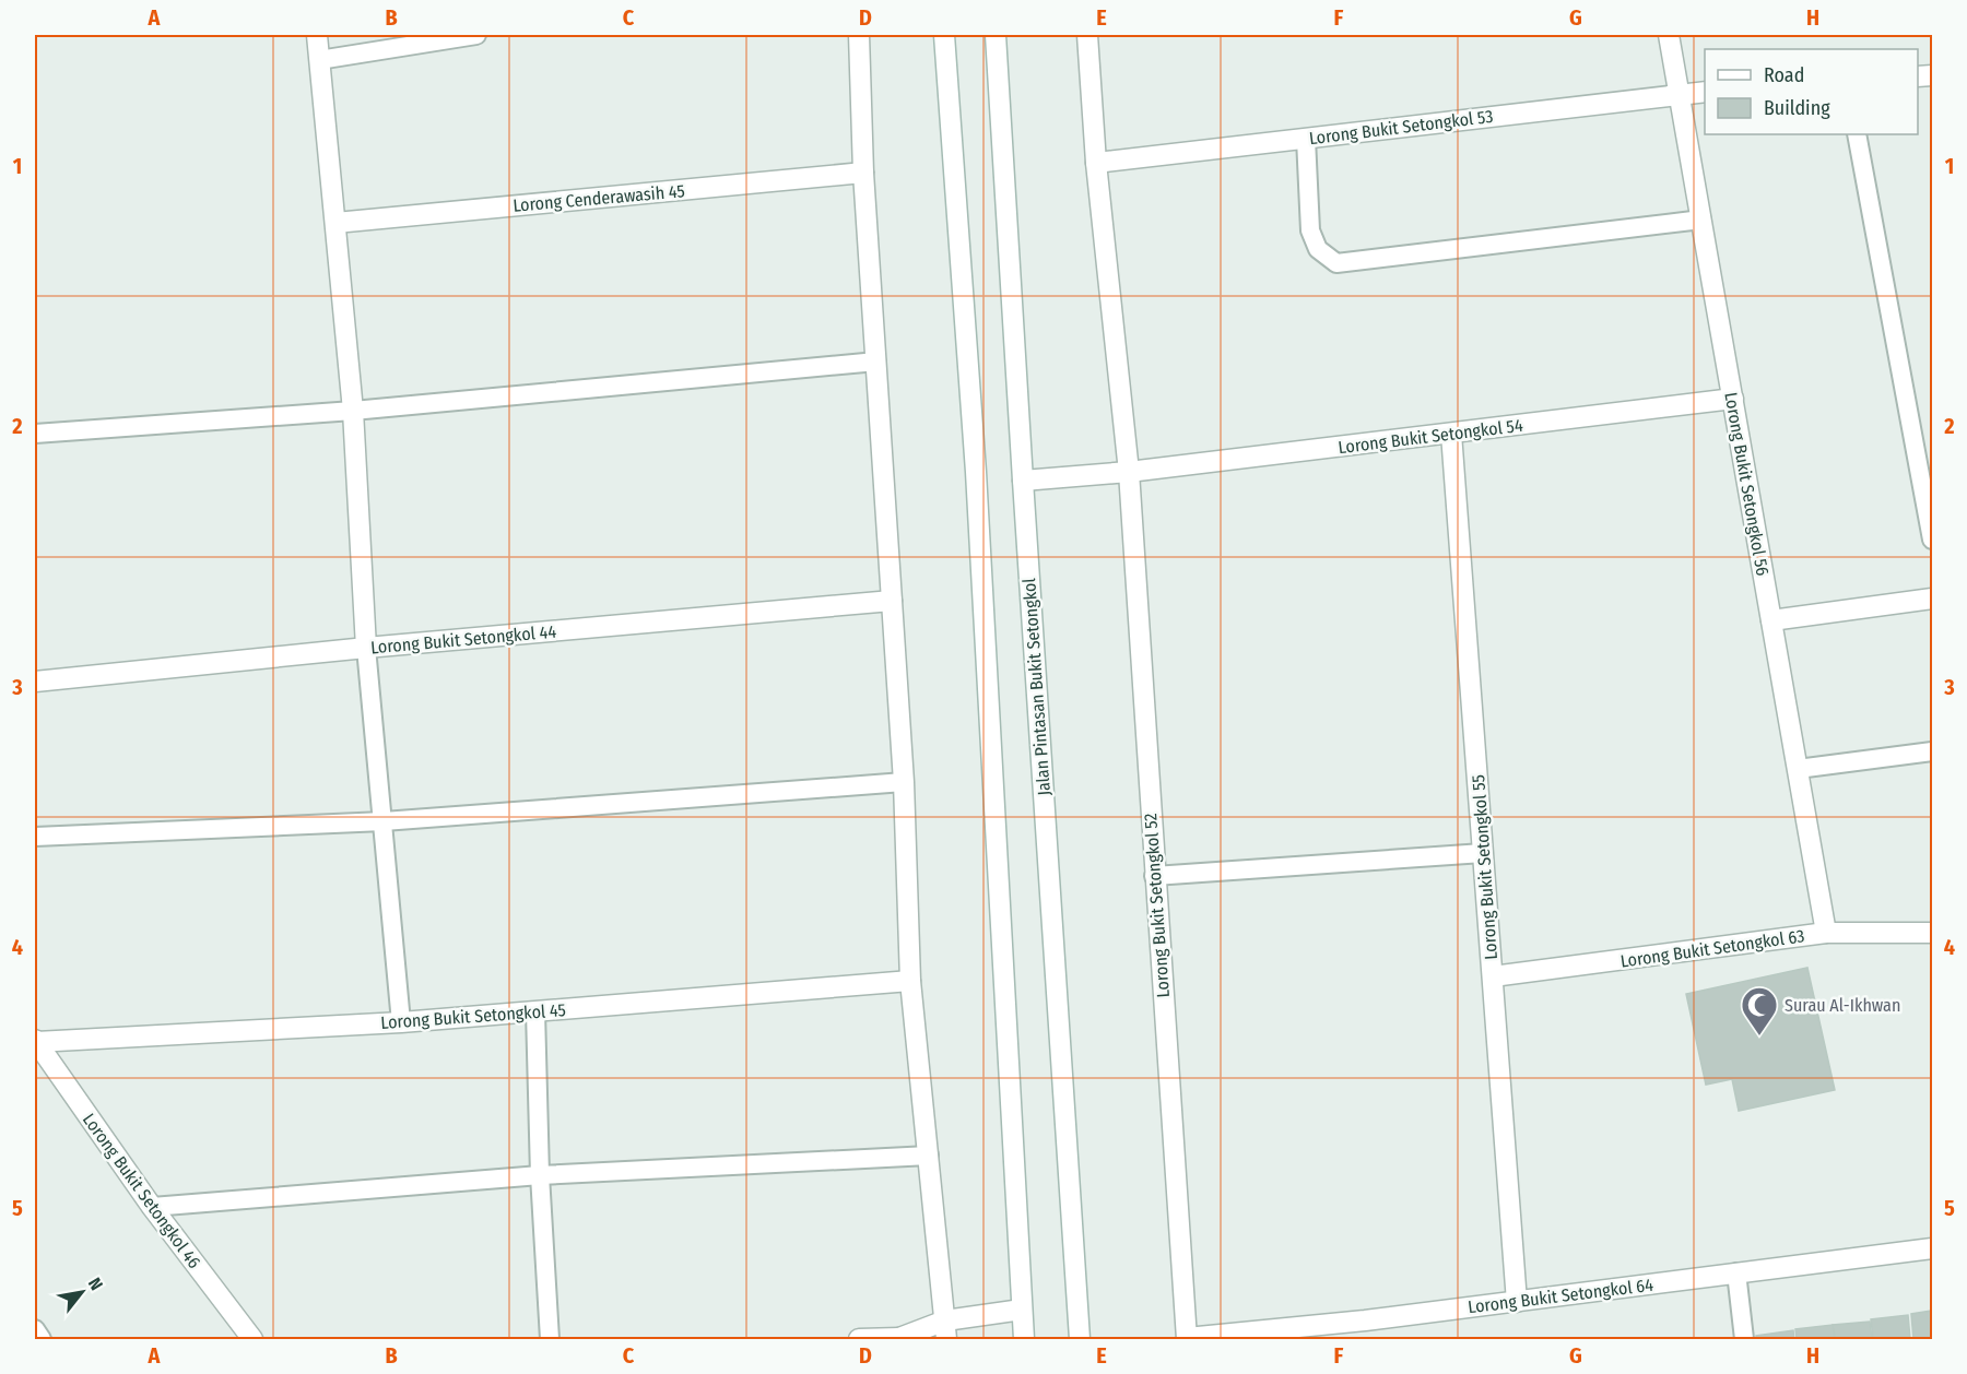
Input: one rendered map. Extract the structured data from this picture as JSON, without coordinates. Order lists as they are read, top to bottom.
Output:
{
  "streets": {
    "street": [
      "Lorong Bukit Setongkol 53",
      "Lorong Cenderawasih 45",
      "Lorong Bukit Setongkol 54",
      "Lorong Bukit Setongkol 56",
      "Lorong Bukit Setongkol 44",
      "Jalan Pintasan Bukit Setongkol",
      "Lorong Bukit Setongkol 55",
      "Lorong Bukit Setongkol 52",
      "Lorong Bukit Setongkol 63",
      "Lorong Bukit Setongkol 45",
      "Lorong Bukit Setongkol 46",
      "Lorong Bukit Setongkol 64"
    ]
  },
  "crossings": [
    ["Lorong Bukit Setongkol 53", "Lorong Bukit Setongkol 56"],
    ["Lorong Bukit Setongkol 53", "Lorong Bukit Setongkol 52"],
    ["Lorong Bukit Setongkol 54", "Lorong Bukit Setongkol 56"],
    ["Lorong Bukit Setongkol 54", "Jalan Pintasan Bukit Setongkol"],
    ["Lorong Bukit Setongkol 54", "Lorong Bukit Setongkol 55"],
    ["Lorong Bukit Setongkol 54", "Lorong Bukit Setongkol 52"],
    ["Lorong Bukit Setongkol 56", "Lorong Bukit Setongkol 63"],
    ["Lorong Bukit Setongkol 55", "Lorong Bukit Setongkol 63"],
    ["Lorong Bukit Setongkol 55", "Lorong Bukit Setongkol 64"],
    ["Lorong Bukit Setongkol 52", "Lorong Bukit Setongkol 64"],
    ["Lorong Bukit Setongkol 45", "Lorong Bukit Setongkol 46"]
  ],
  "places": {
    "mosque": ["Surau Al-Ikhwan"]
  },
  "legend": ["Road", "Building"],
  "north": "top right",
  "grid": {
    "columns": [
      "A",
      "B",
      "C",
      "D",
      "E",
      "F",
      "G",
      "H"
    ],
    "rows": [
      "1",
      "2",
      "3",
      "4",
      "5"
    ]
  }
}
